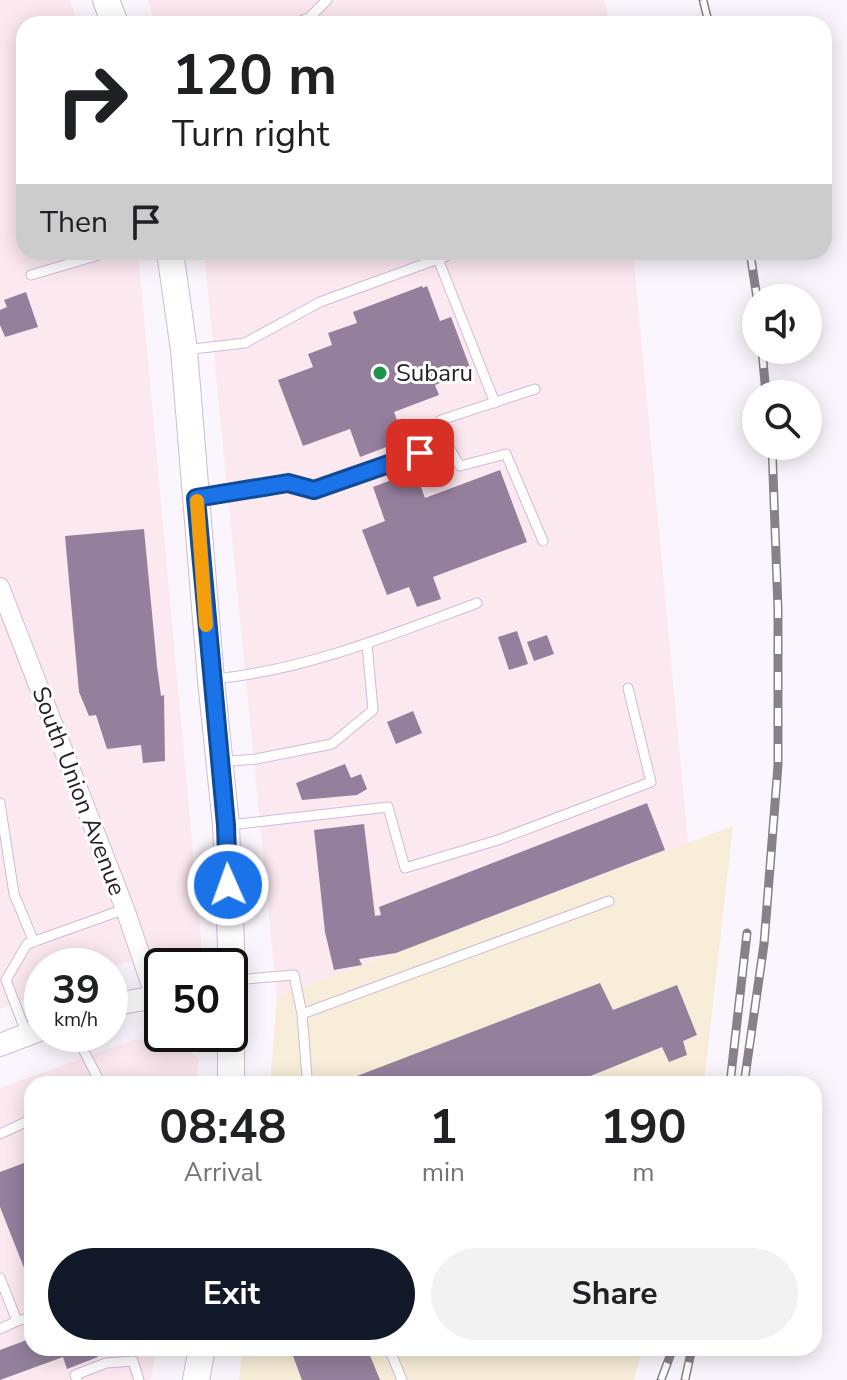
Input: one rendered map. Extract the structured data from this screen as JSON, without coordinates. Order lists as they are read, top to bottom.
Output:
{
  "streets": {
    "street": ["South Union Avenue"]
  },
  "places": ["Subaru"],
  "page": {
    "turn": ["120 m", "Turn right"],
    "then": "Then",
    "speed": "39 km/h",
    "limit": "50",
    "eta": [
      "08:48",
      "Arrival",
      "1",
      "min",
      "190",
      "m"
    ],
    "buttons": ["Exit", "Share"]
  }
}
